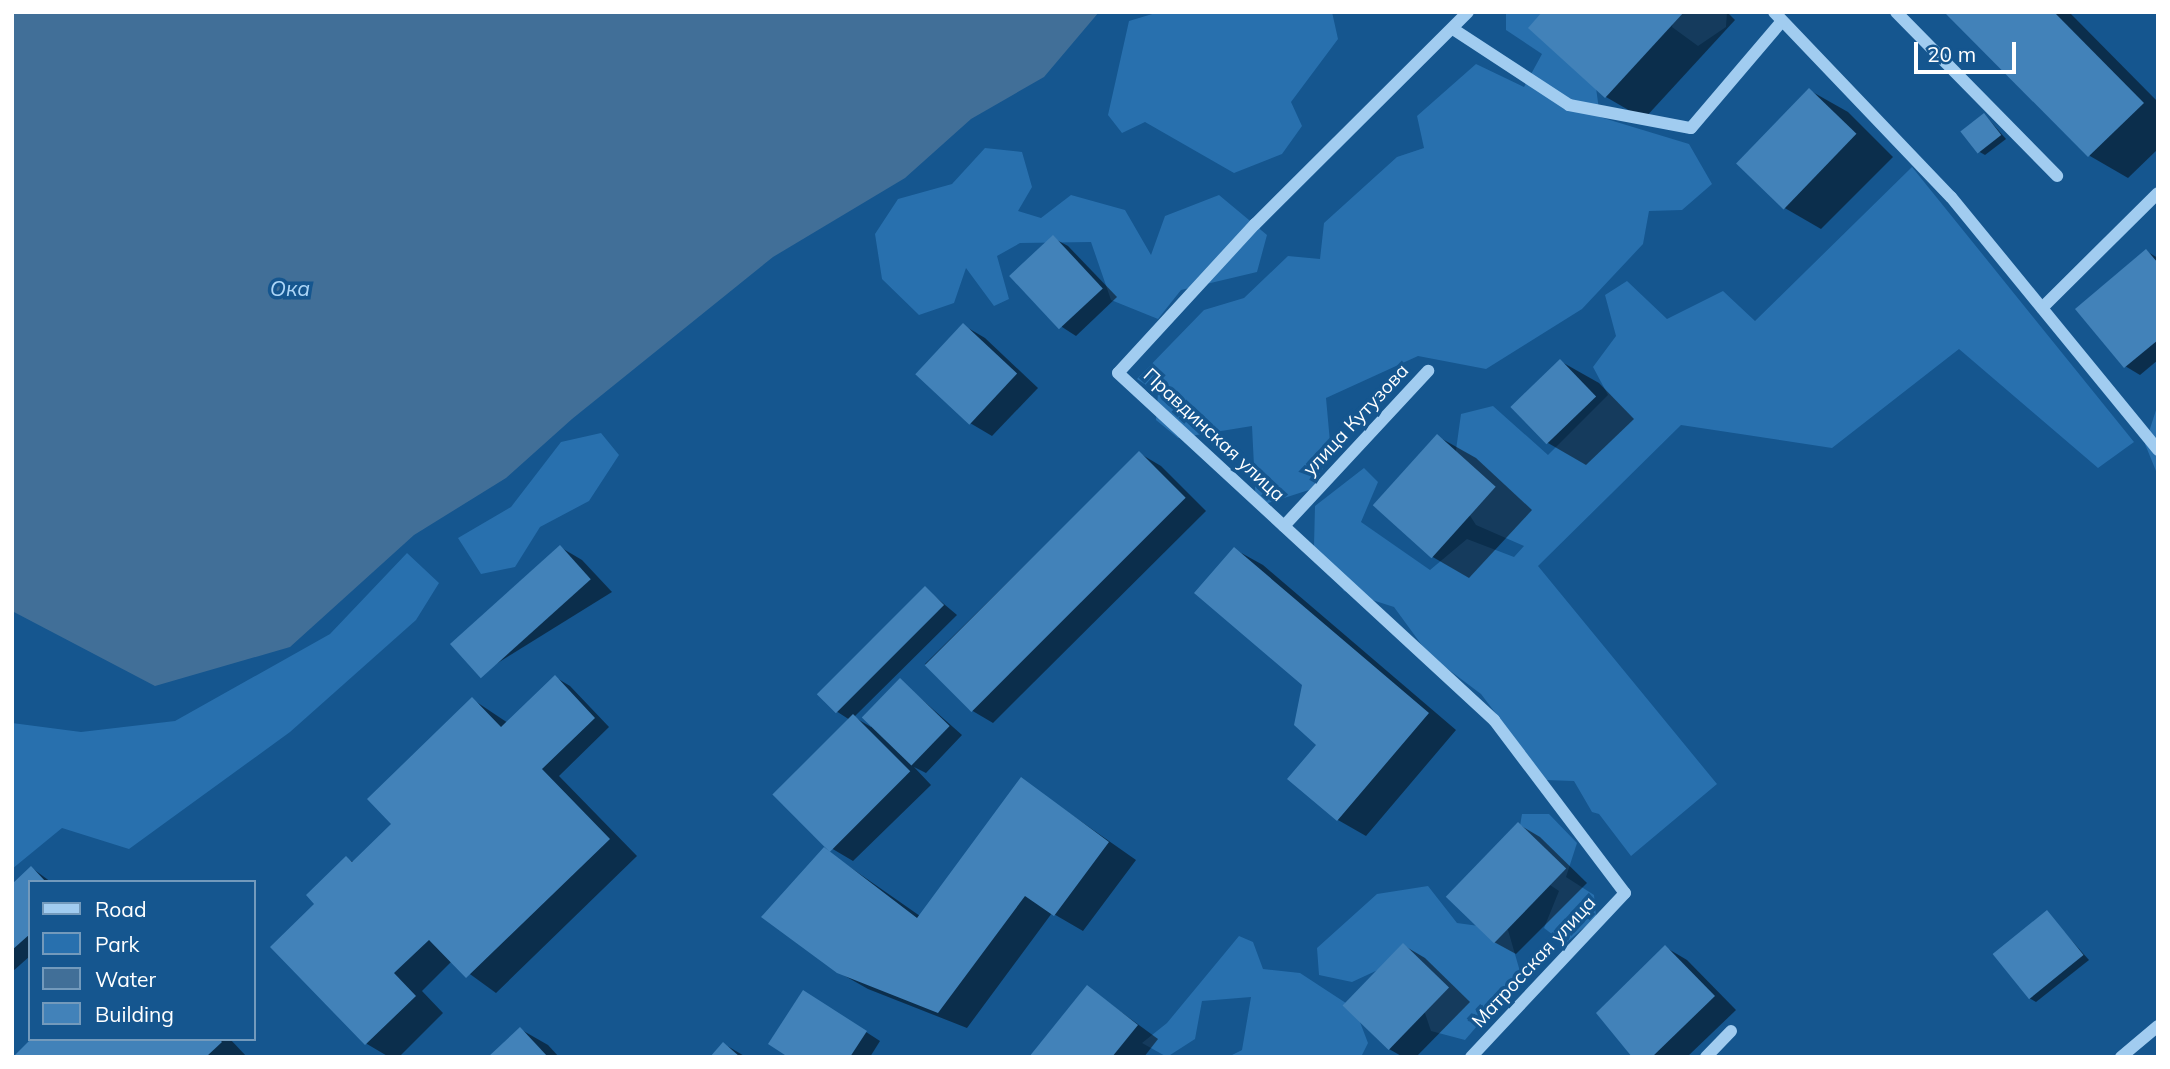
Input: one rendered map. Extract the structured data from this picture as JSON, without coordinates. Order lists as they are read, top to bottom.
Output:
{
  "streets": {
    "street": ["улица Кутузова", "Правдинская улица", "Матросская улица"]
  },
  "crossings": [
    ["улица Кутузова", "Правдинская улица"],
    ["Правдинская улица", "Матросская улица"]
  ],
  "water": ["Ока"],
  "legend": [
    "Road",
    "Park",
    "Water",
    "Building"
  ],
  "scale_bar": "20 m"
}
